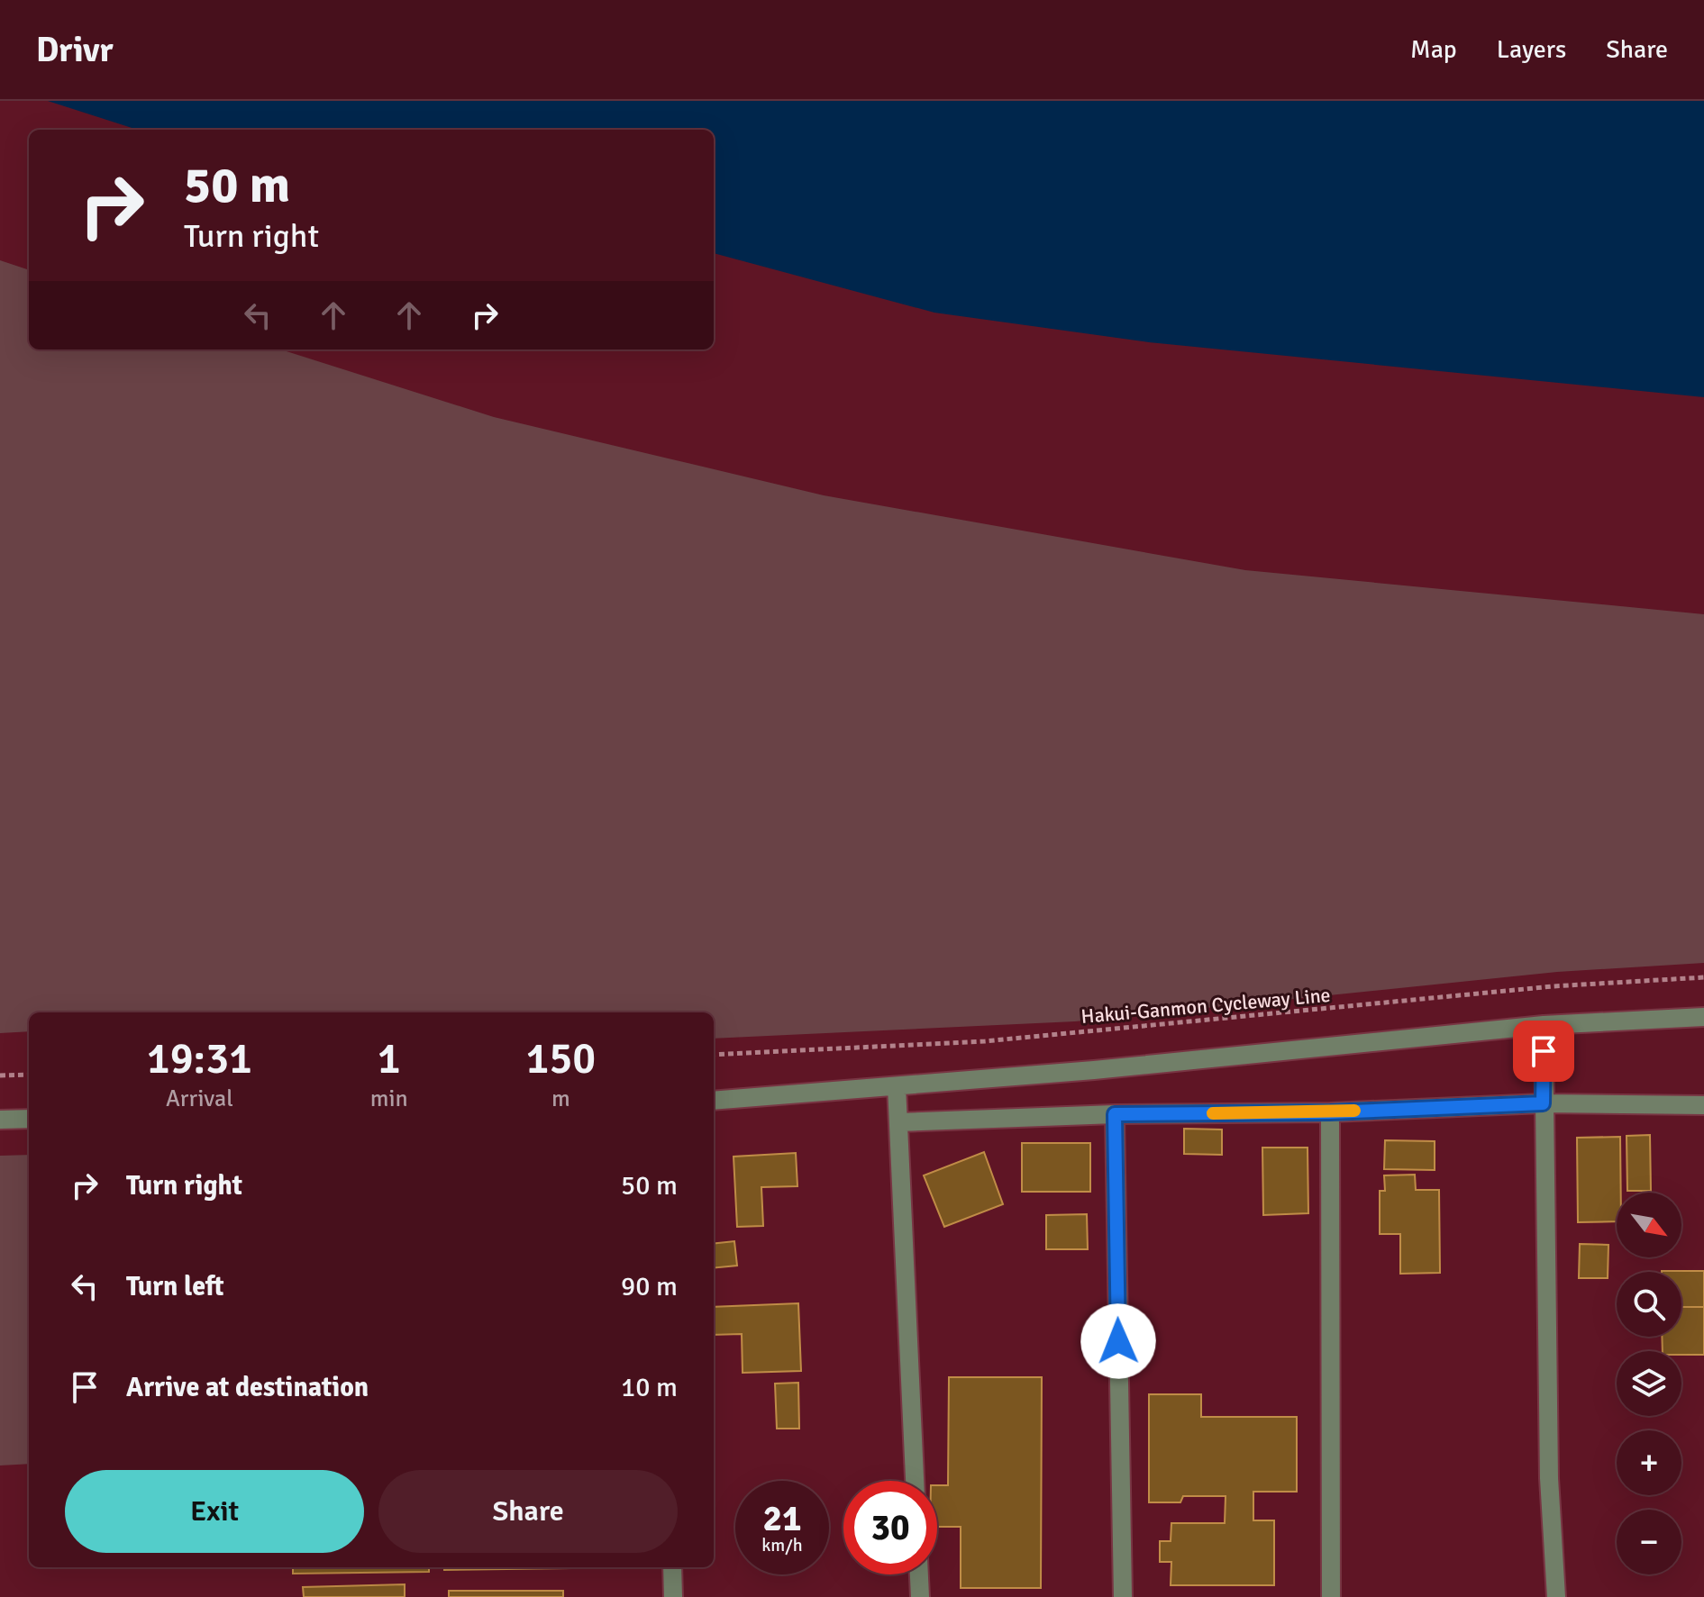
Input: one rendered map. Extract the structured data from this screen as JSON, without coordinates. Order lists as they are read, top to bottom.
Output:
{
  "streets": {
    "path": ["Hakui-Ganmon Cycleway Line"]
  },
  "north": "bottom right",
  "page": {
    "header": "Drivr",
    "nav": ["Map", "Layers", "Share"],
    "turn": ["50 m", "Turn right"],
    "eta": [
      "19:31",
      "Arrival",
      "1",
      "min",
      "150",
      "m"
    ],
    "list": [
      {
        "name": "Turn right",
        "value": "50 m"
      },
      {
        "name": "Turn left",
        "value": "90 m"
      },
      {
        "name": "Arrive at destination",
        "value": "10 m"
      }
    ],
    "map_buttons": ["+", "−"],
    "buttons": ["Exit", "Share"],
    "speed": "21 km/h",
    "limit": "30"
  }
}
